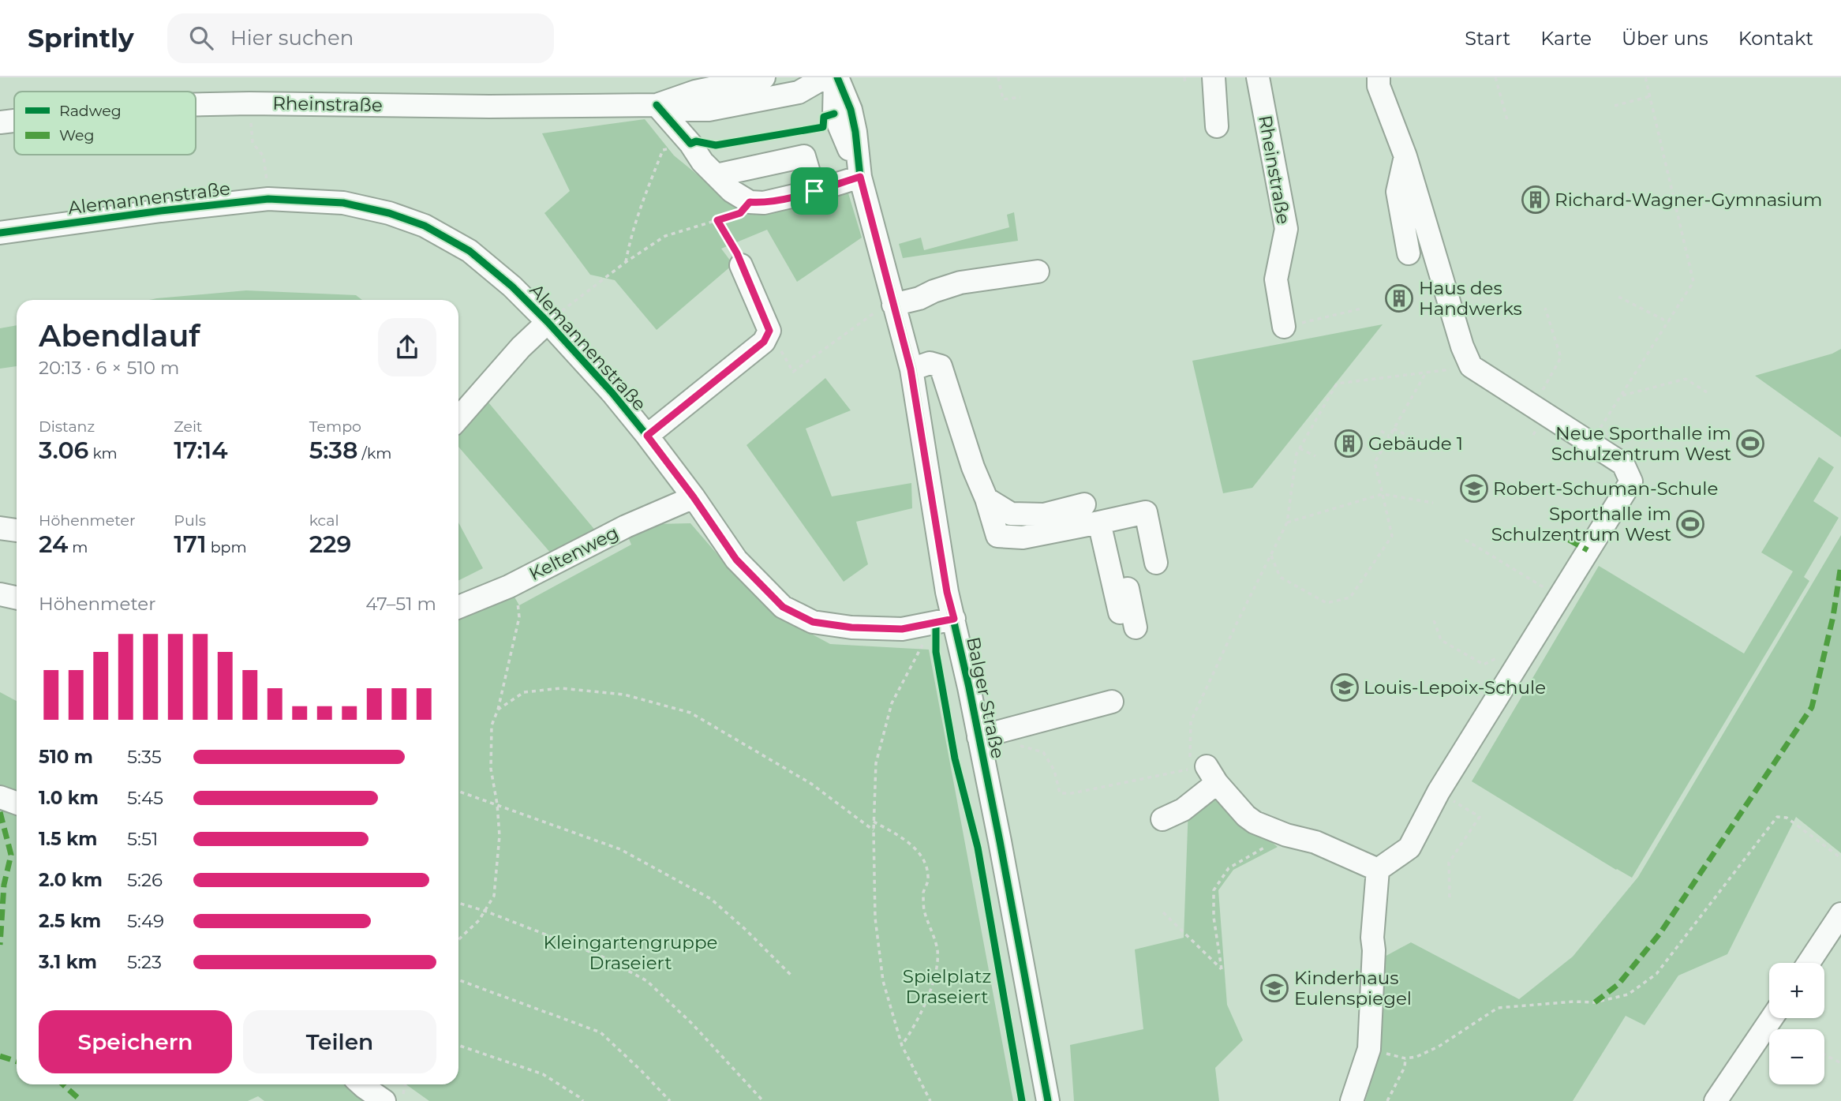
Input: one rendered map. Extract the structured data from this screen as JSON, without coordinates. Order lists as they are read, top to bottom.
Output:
{
  "streets": {
    "street": [
      "Rheinstraße",
      "Alemannenstraße",
      "Keltenweg",
      "Balger Straße"
    ]
  },
  "crossings": [
    ["Alemannenstraße", "Keltenweg"],
    ["Alemannenstraße", "Balger Straße"]
  ],
  "parks": ["Kleingartengruppe Draseiert", "Spielplatz Draseiert"],
  "places": {
    "building": ["Richard-Wagner-Gymnasium", "Haus des Handwerks", "Gebäude 1"],
    "sports": ["Neue Sporthalle im Schulzentrum West", "Sporthalle im Schulzentrum West"],
    "school or university": ["Robert-Schuman-Schule", "Louis-Lepoix-Schule", "Kinderhaus Eulenspiegel"]
  },
  "legend": ["Radweg", "Weg"],
  "page": {
    "header": "Sprintly",
    "search": "Hier suchen",
    "nav": [
      "Start",
      "Karte",
      "Über uns",
      "Kontakt"
    ],
    "heading": ["Abendlauf", "20:13 · 6 × 510 m"],
    "stats": [
      ["Distanz", "3.06 km"],
      ["Zeit", "17:14"],
      ["Tempo", "5:38 /km"],
      ["Höhenmeter", "24 m"],
      ["Puls", "171 bpm"],
      ["kcal", "229"]
    ],
    "chart": ["Höhenmeter", "47–51 m"],
    "list": [
      {
        "name": "510 m",
        "note": "5:35"
      },
      {
        "name": "1.0 km",
        "note": "5:45"
      },
      {
        "name": "1.5 km",
        "note": "5:51"
      },
      {
        "name": "2.0 km",
        "note": "5:26"
      },
      {
        "name": "2.5 km",
        "note": "5:49"
      },
      {
        "name": "3.1 km",
        "note": "5:23"
      }
    ],
    "map_buttons": ["+", "−"],
    "buttons": ["Speichern", "Teilen"]
  }
}
